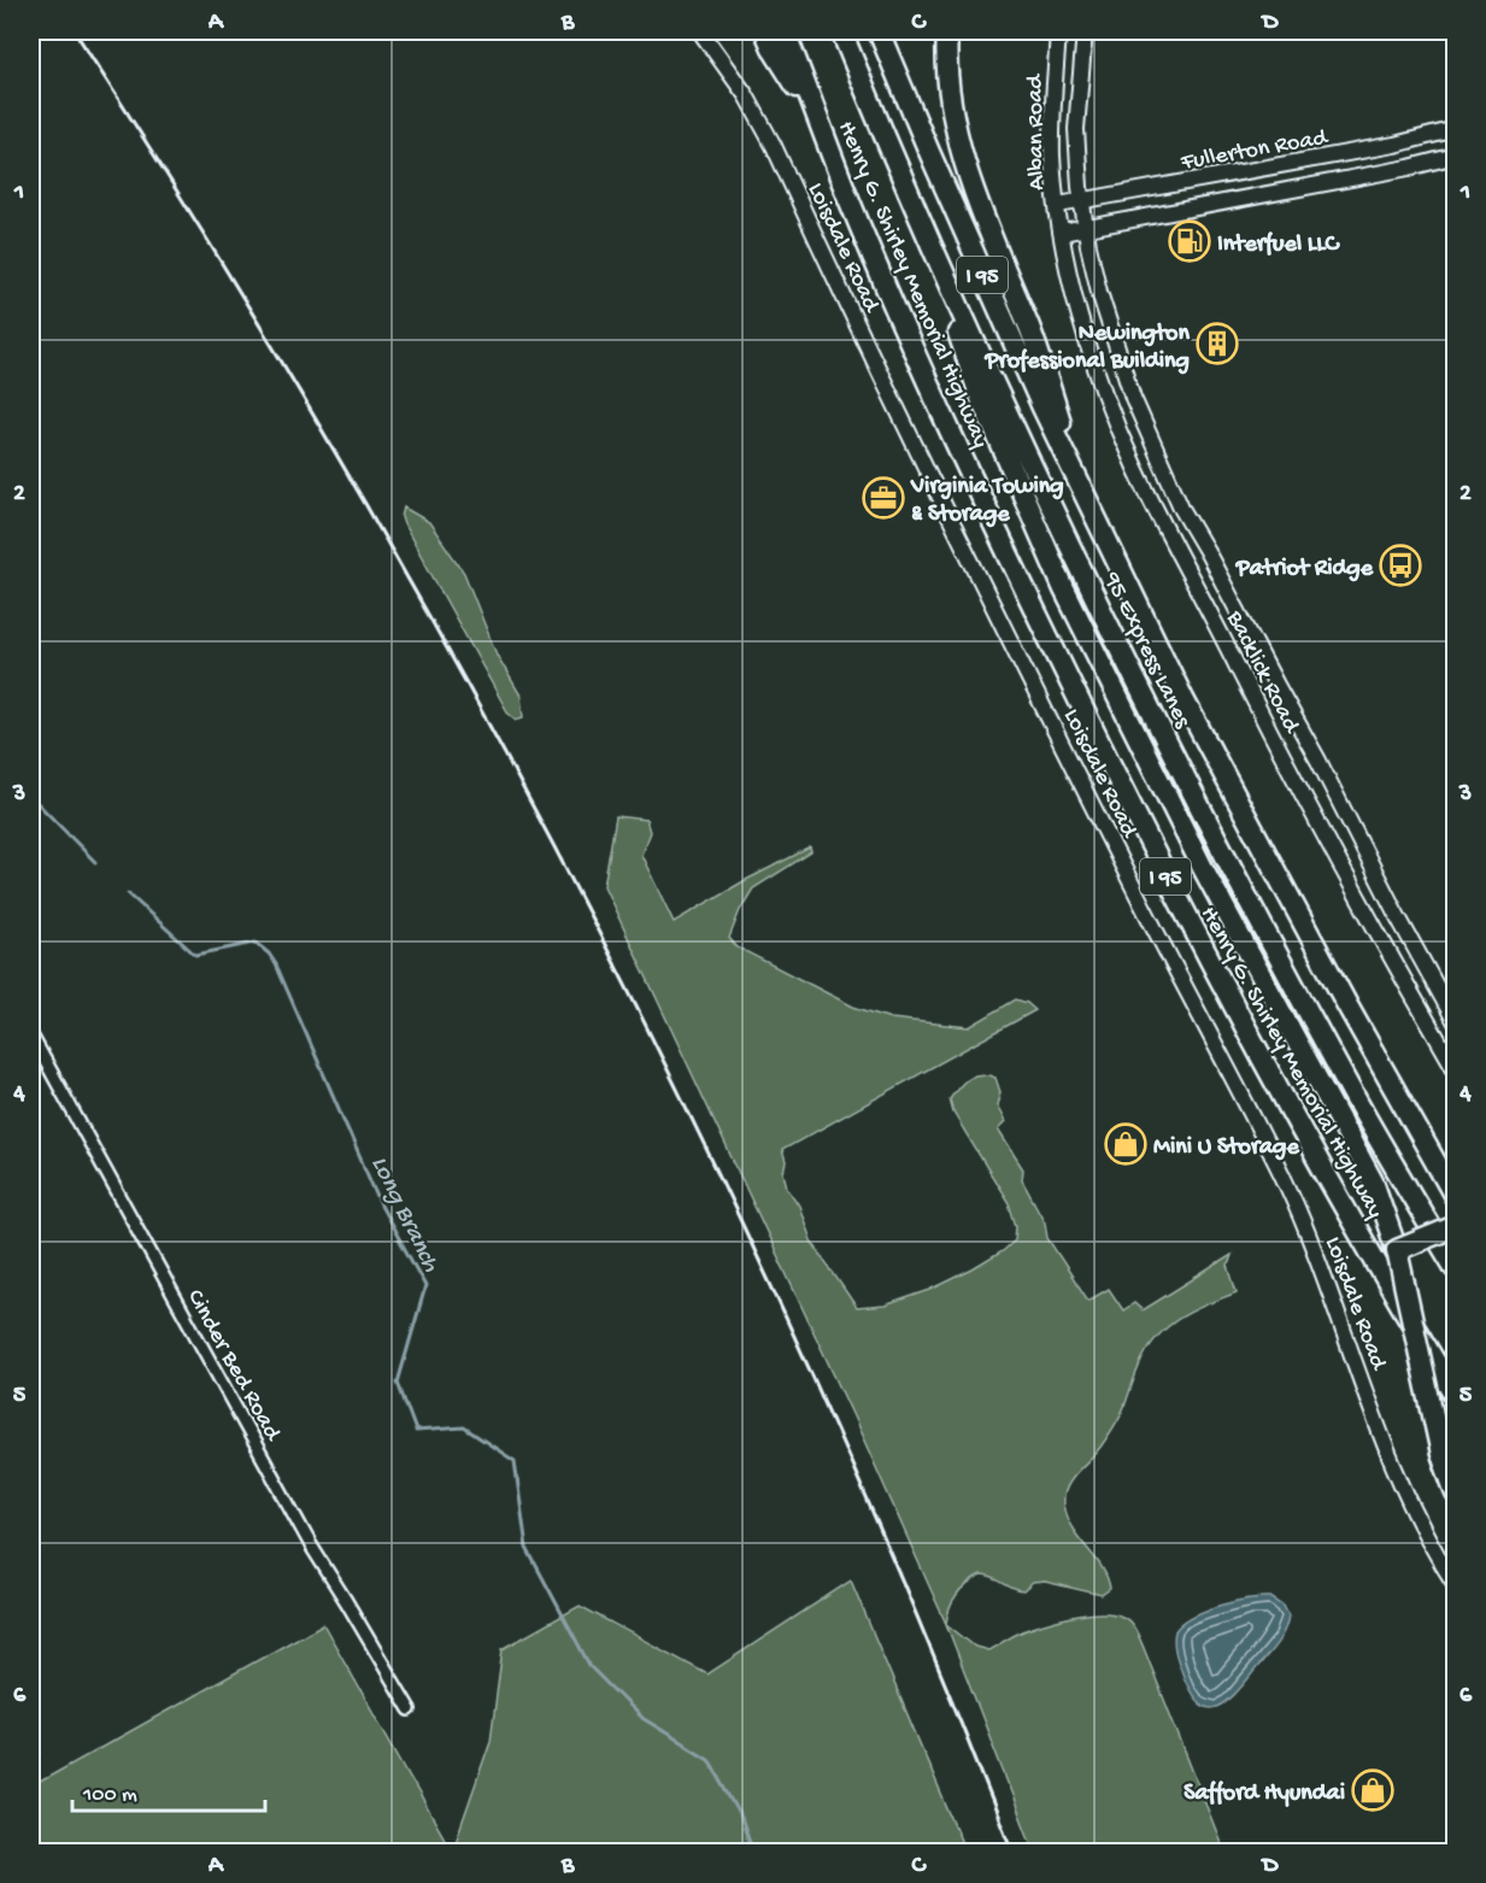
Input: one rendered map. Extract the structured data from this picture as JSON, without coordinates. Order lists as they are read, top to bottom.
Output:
{
  "streets": {
    "highway": ["I 95", "Henry G. Shirley Memorial Highway", "95 Express Lanes"],
    "main road": [
      "Alban Road",
      "Fullerton Road",
      "Loisdale Road",
      "Backlick Road"
    ],
    "street": ["Cinder Bed Road"]
  },
  "crossings": [
    ["Alban Road", "Fullerton Road"],
    ["Alban Road", "Backlick Road"],
    ["Fullerton Road", "Backlick Road"]
  ],
  "water": ["Long Branch"],
  "places": {
    "fuel station": ["Interfuel LLC"],
    "building": ["Newington Professional Building"],
    "office": ["Virginia Towing & Storage"],
    "bus stop": ["Patriot Ridge"],
    "shop": ["Mini U Storage", "Safford Hyundai"]
  },
  "scale_bar": "100 m",
  "grid": {
    "columns": [
      "A",
      "B",
      "C",
      "D"
    ],
    "rows": [
      "1",
      "2",
      "3",
      "4",
      "5",
      "6"
    ]
  }
}
